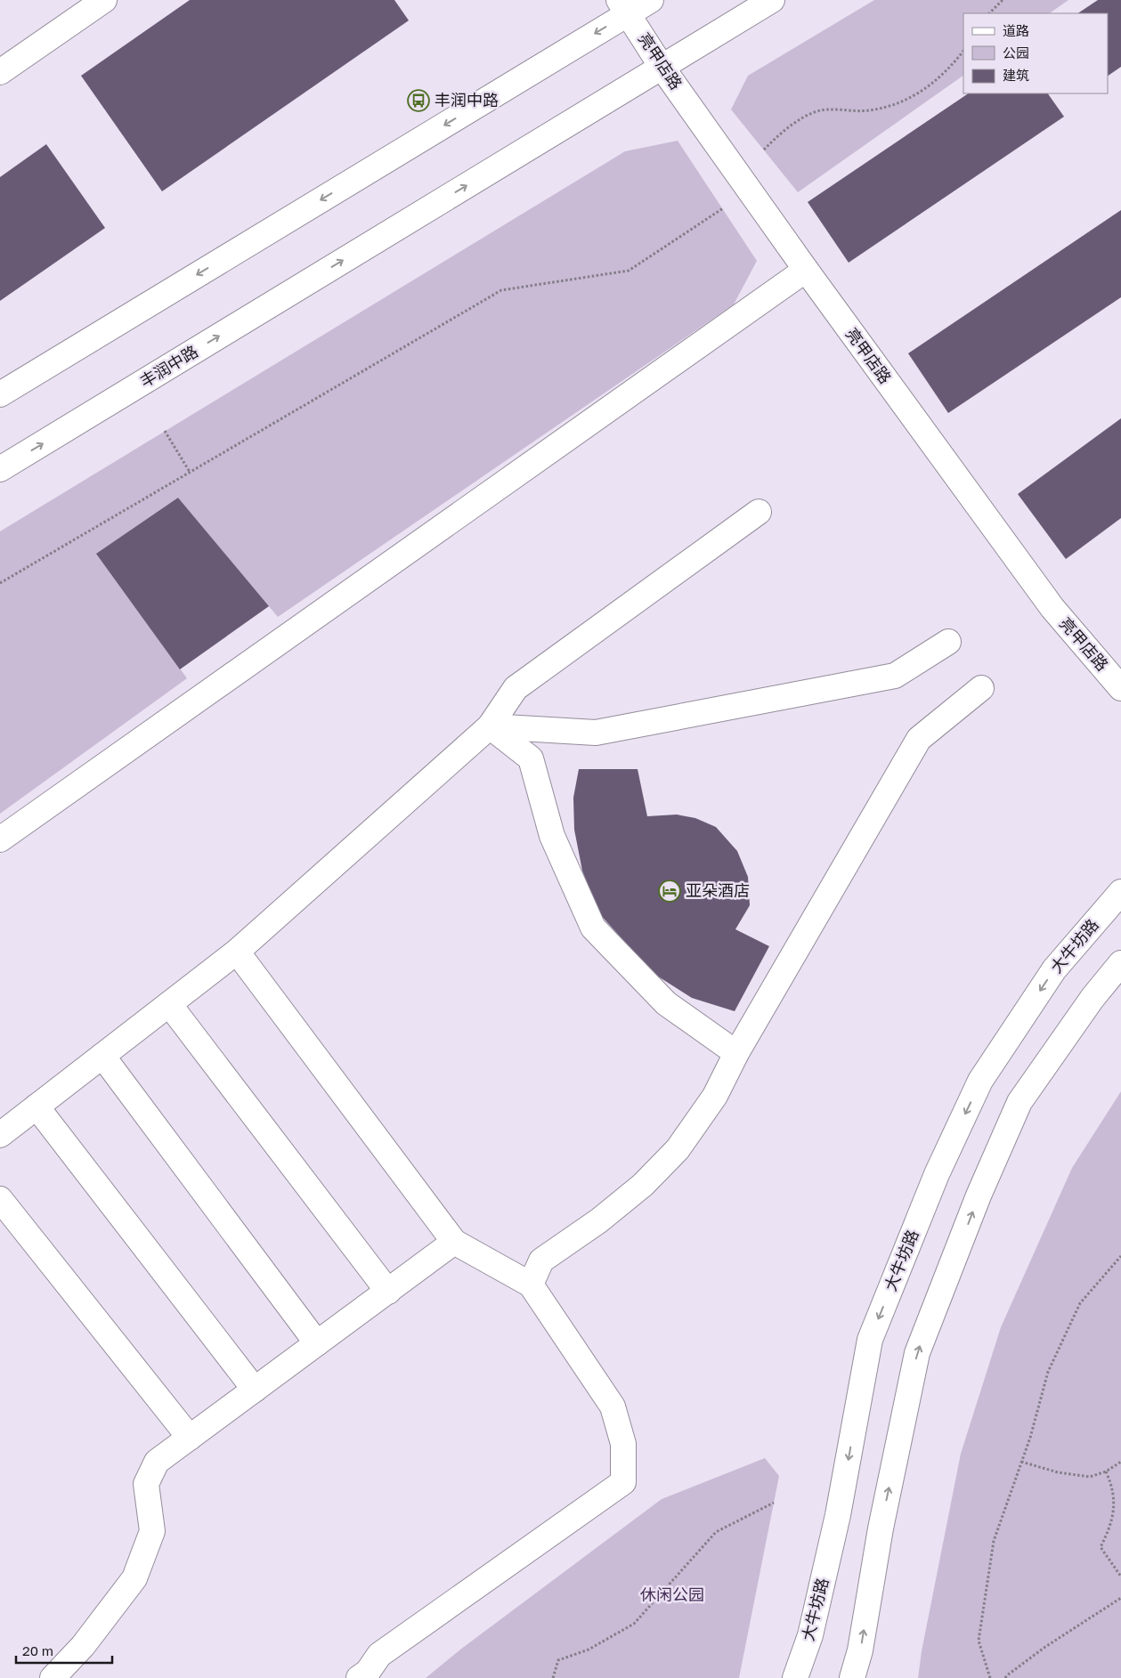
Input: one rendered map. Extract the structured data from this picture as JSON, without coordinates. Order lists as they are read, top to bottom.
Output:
{
  "streets": {
    "street": ["亮甲店路", "丰润中路", "大牛坊路"]
  },
  "crossings": [
    ["亮甲店路", "丰润中路"]
  ],
  "parks": ["休闲公园"],
  "places": {
    "bus stop": ["丰润中路"],
    "hotel": ["亚朵酒店"]
  },
  "legend": ["道路", "公园", "建筑"],
  "scale_bar": "20 m"
}
